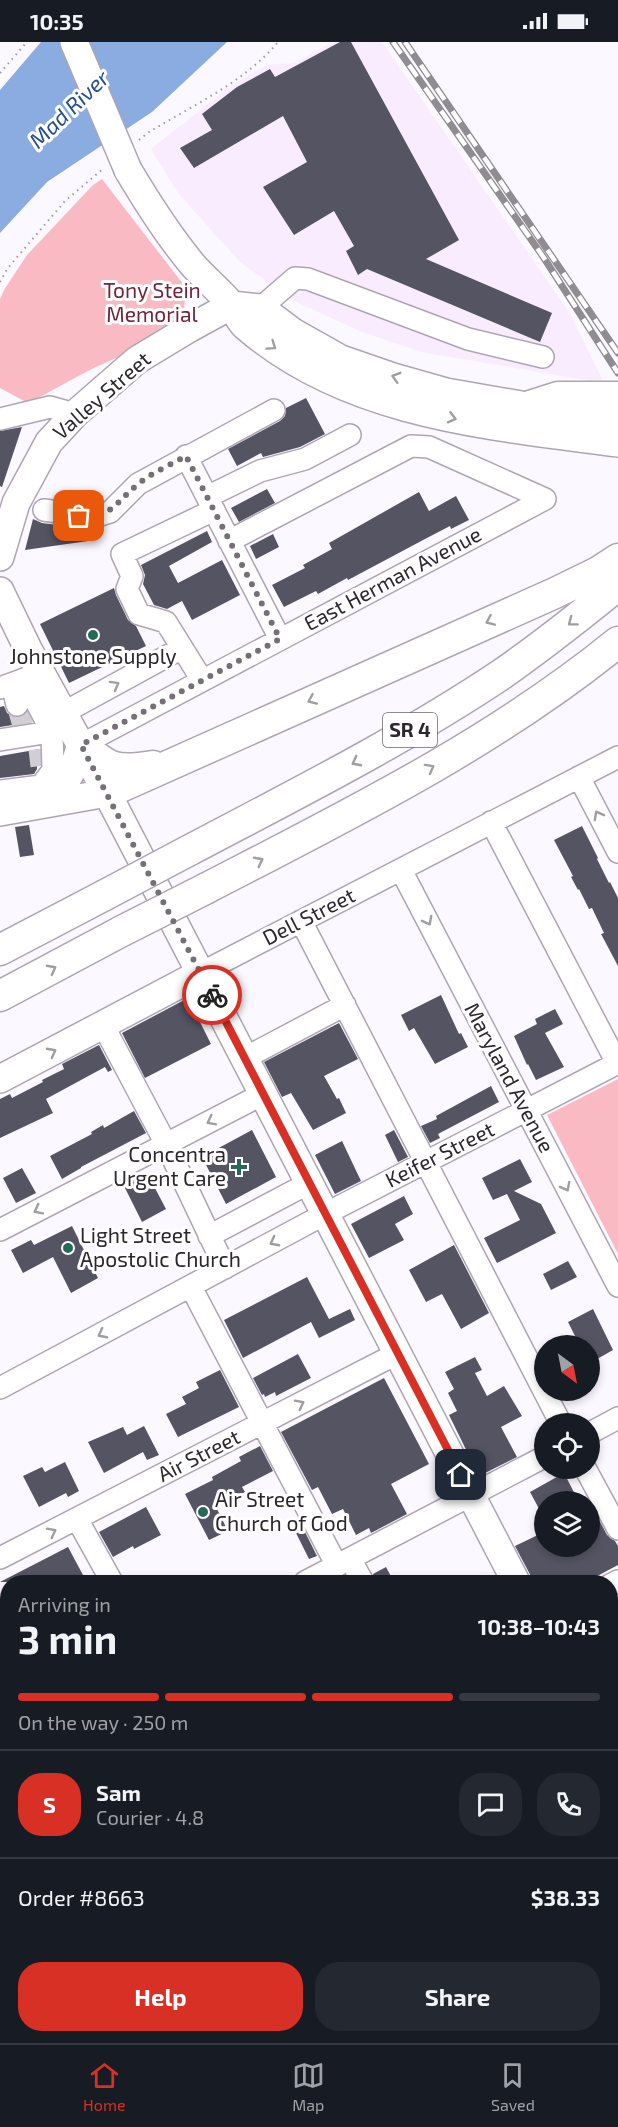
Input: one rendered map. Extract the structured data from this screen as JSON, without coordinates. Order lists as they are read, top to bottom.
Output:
{
  "streets": {
    "highway": ["SR 4"],
    "main road": ["Valley Street", "Dell Street"],
    "street": [
      "East Herman Avenue",
      "Maryland Avenue",
      "Keifer Street",
      "Air Street"
    ]
  },
  "crossings": [
    ["Dell Street", "Maryland Avenue"],
    ["Maryland Avenue", "Keifer Street"]
  ],
  "water": ["Mad River"],
  "parks": ["Tony Stein Memorial"],
  "places": {
    "other": ["Johnstone Supply", "Light Street Apostolic Church", "Air Street Church of God"],
    "health": ["Concentra Urgent Care"]
  },
  "north": "bottom right",
  "page": {
    "status": "10:35",
    "heading": ["3 min", "Arriving in", "10:38–10:43"],
    "panel": [
      "Sam",
      "Courier · 4.8",
      "Order #8663",
      "$38.33"
    ],
    "bar": "On the way · 250 m",
    "round": "S",
    "buttons": ["Help", "Share"],
    "tabs": ["Home", "Map", "Saved"]
  }
}
